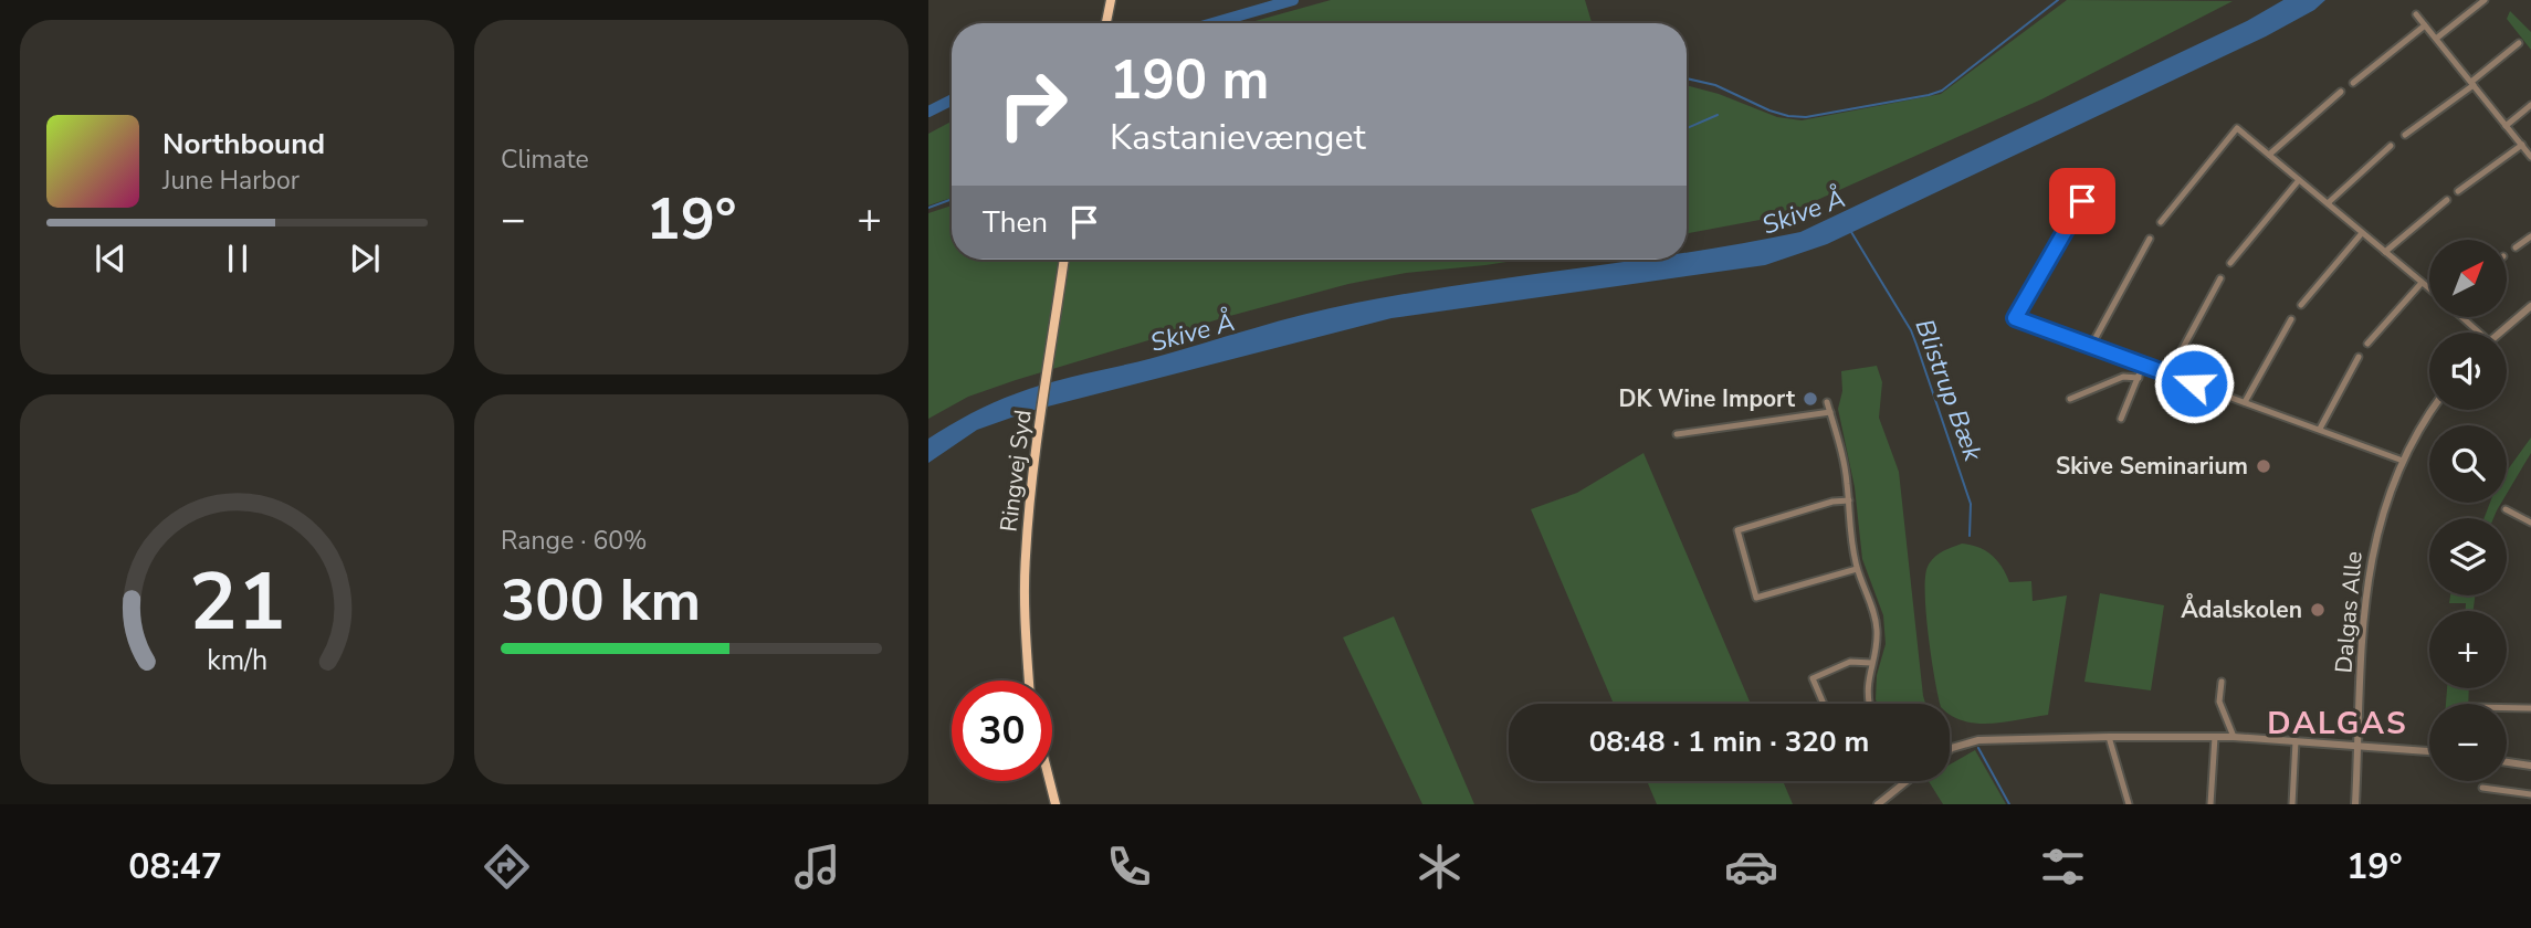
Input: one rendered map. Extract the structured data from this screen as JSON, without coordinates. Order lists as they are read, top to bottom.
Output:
{
  "streets": {
    "main road": ["Ringvej Syd"],
    "street": ["Dalgas Alle"]
  },
  "districts": ["DALGAS"],
  "water": ["Skive Å", "Blistrup Bæk"],
  "places": ["DK Wine Import", "Skive Seminarium", "Ådalskolen"],
  "north": "top right",
  "page": {
    "tile": [
      "Climate",
      ["Range · 60%", "300 km"]
    ],
    "turn": ["190 m", "Kastanievænget"],
    "song": ["Northbound", "June Harbor"],
    "then": "Then",
    "heat": ["−", "19°", "+"],
    "map_buttons": ["+", "−"],
    "limit": "30",
    "trip": "08:48 · 1 min · 320 m",
    "tabs": ["08:47", "19°"],
    "gauge": ["21", "km/h"]
  }
}
